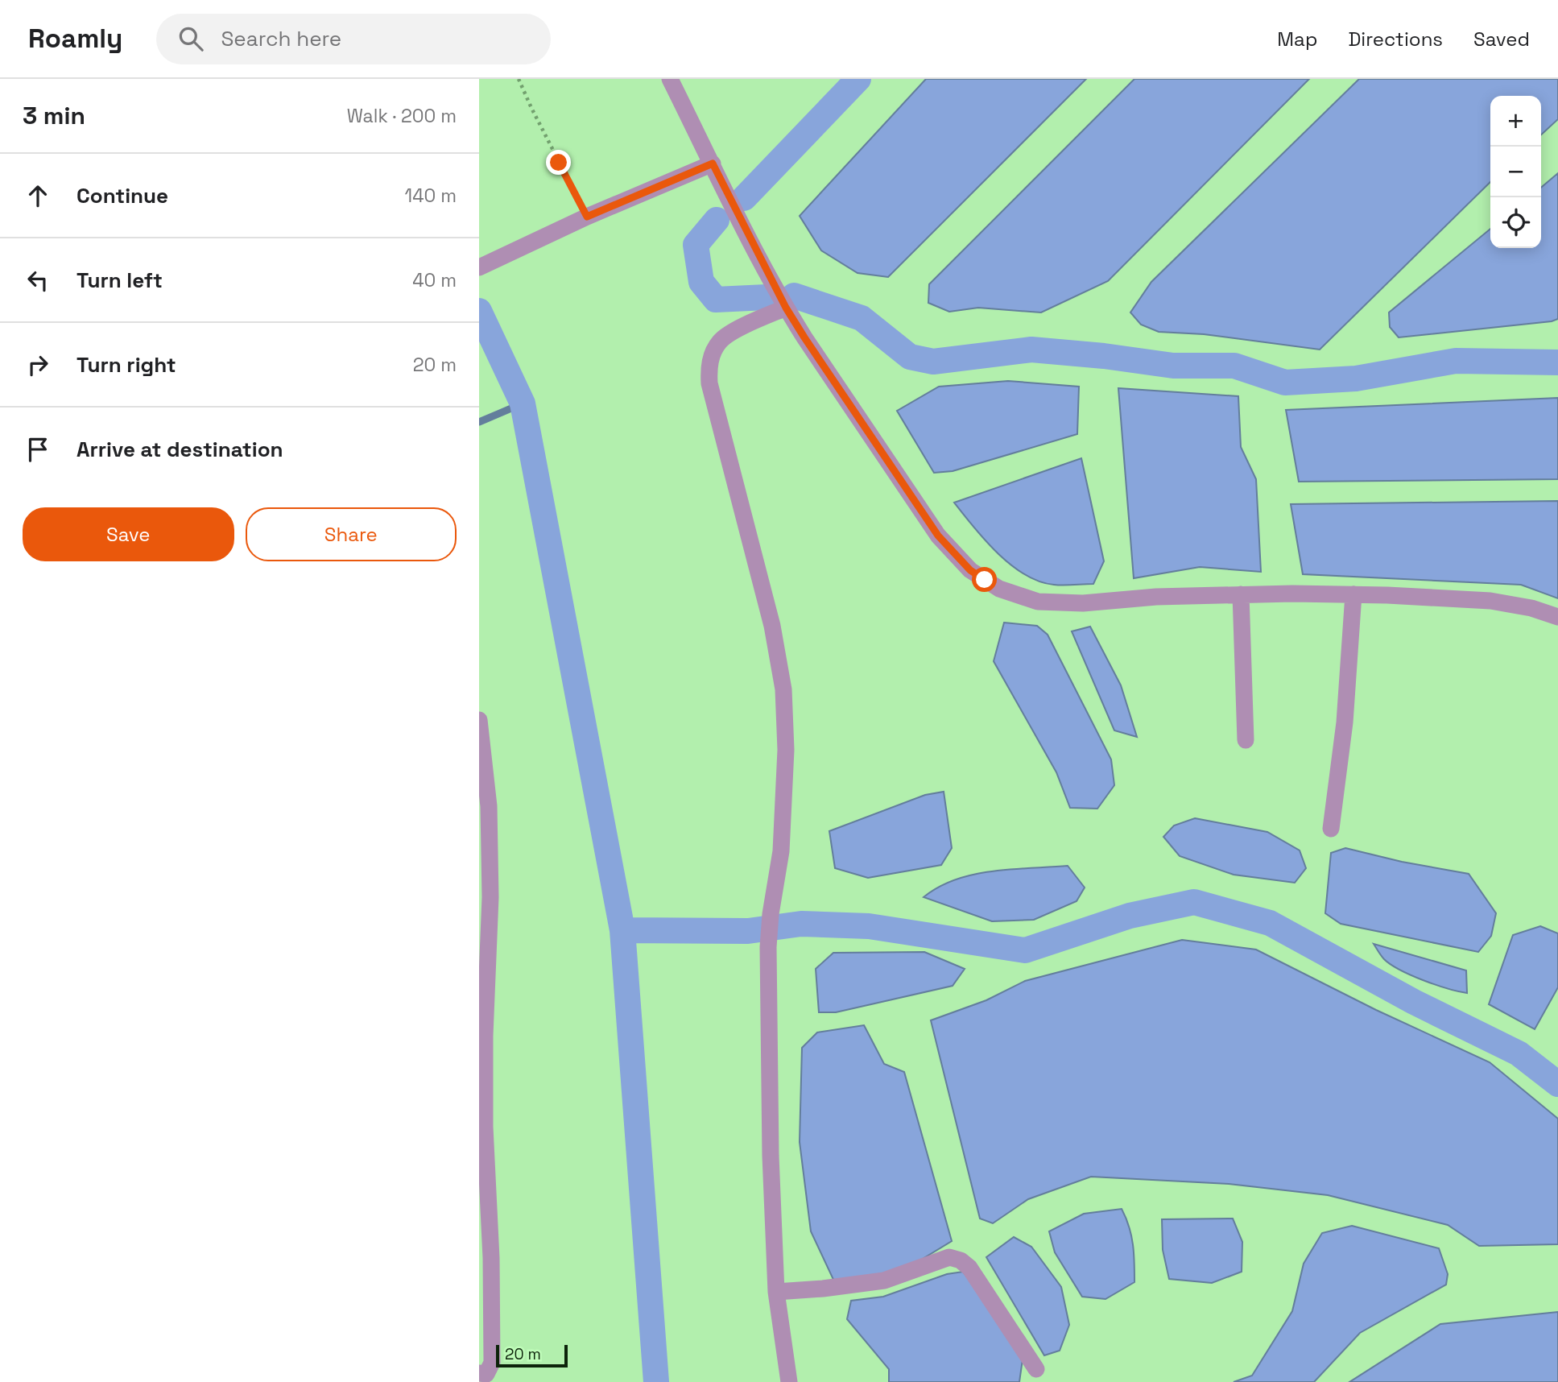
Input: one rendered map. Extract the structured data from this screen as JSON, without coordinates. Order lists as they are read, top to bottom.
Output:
{
  "scale_bar": "20 m",
  "page": {
    "header": "Roamly",
    "search": "Search here",
    "nav": ["Map", "Directions", "Saved"],
    "heading": ["3 min", "Walk · 200 m"],
    "map_buttons": ["+", "−"],
    "list": [
      ["Continue", "140 m"],
      ["Turn left", "40 m"],
      ["Turn right", "20 m"],
      "Arrive at destination"
    ],
    "buttons": ["Save", "Share"],
    "scale": "20 m"
  }
}
